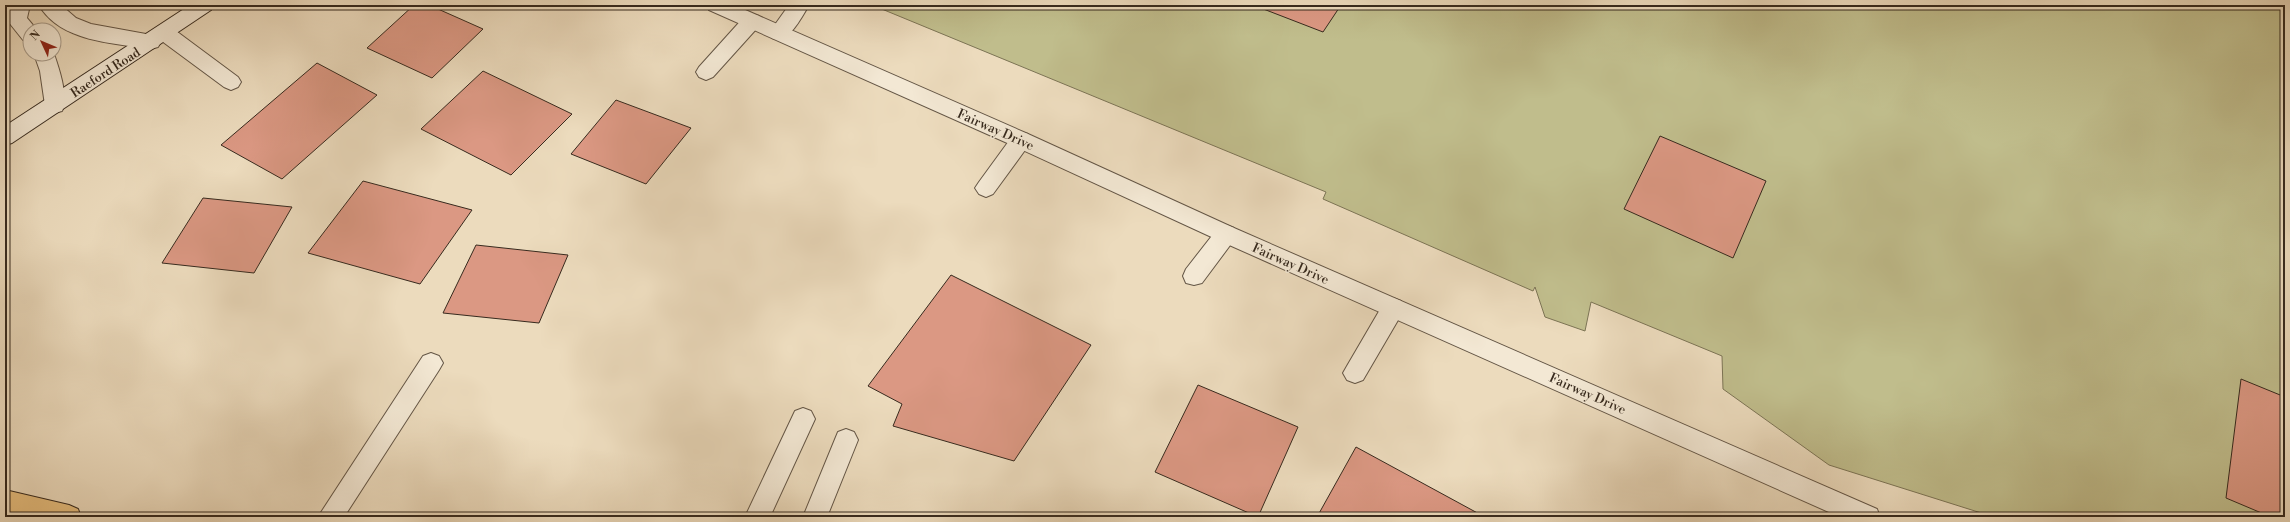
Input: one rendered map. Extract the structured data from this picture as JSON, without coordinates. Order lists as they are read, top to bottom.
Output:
{
  "streets": {
    "street": ["Raeford Road", "Fairway Drive"]
  },
  "north": "top left"
}
